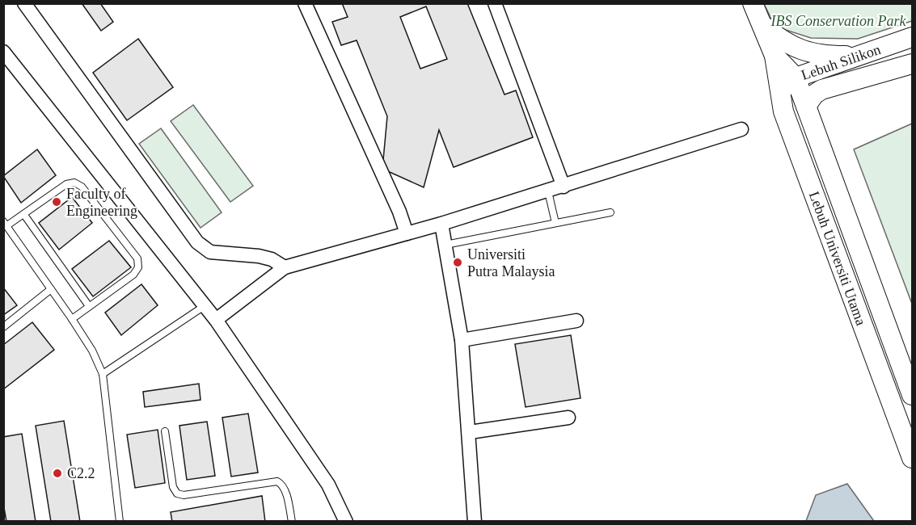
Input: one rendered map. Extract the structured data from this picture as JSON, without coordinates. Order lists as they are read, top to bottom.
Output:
{
  "streets": {
    "main road": ["Lebuh Silikon", "Lebuh Universiti Utama"]
  },
  "crossings": [
    ["Lebuh Silikon", "Lebuh Universiti Utama"]
  ],
  "parks": ["IBS Conservation Park"],
  "places": ["Faculty of Engineering", "Universiti Putra Malaysia", "C2.2"]
}
